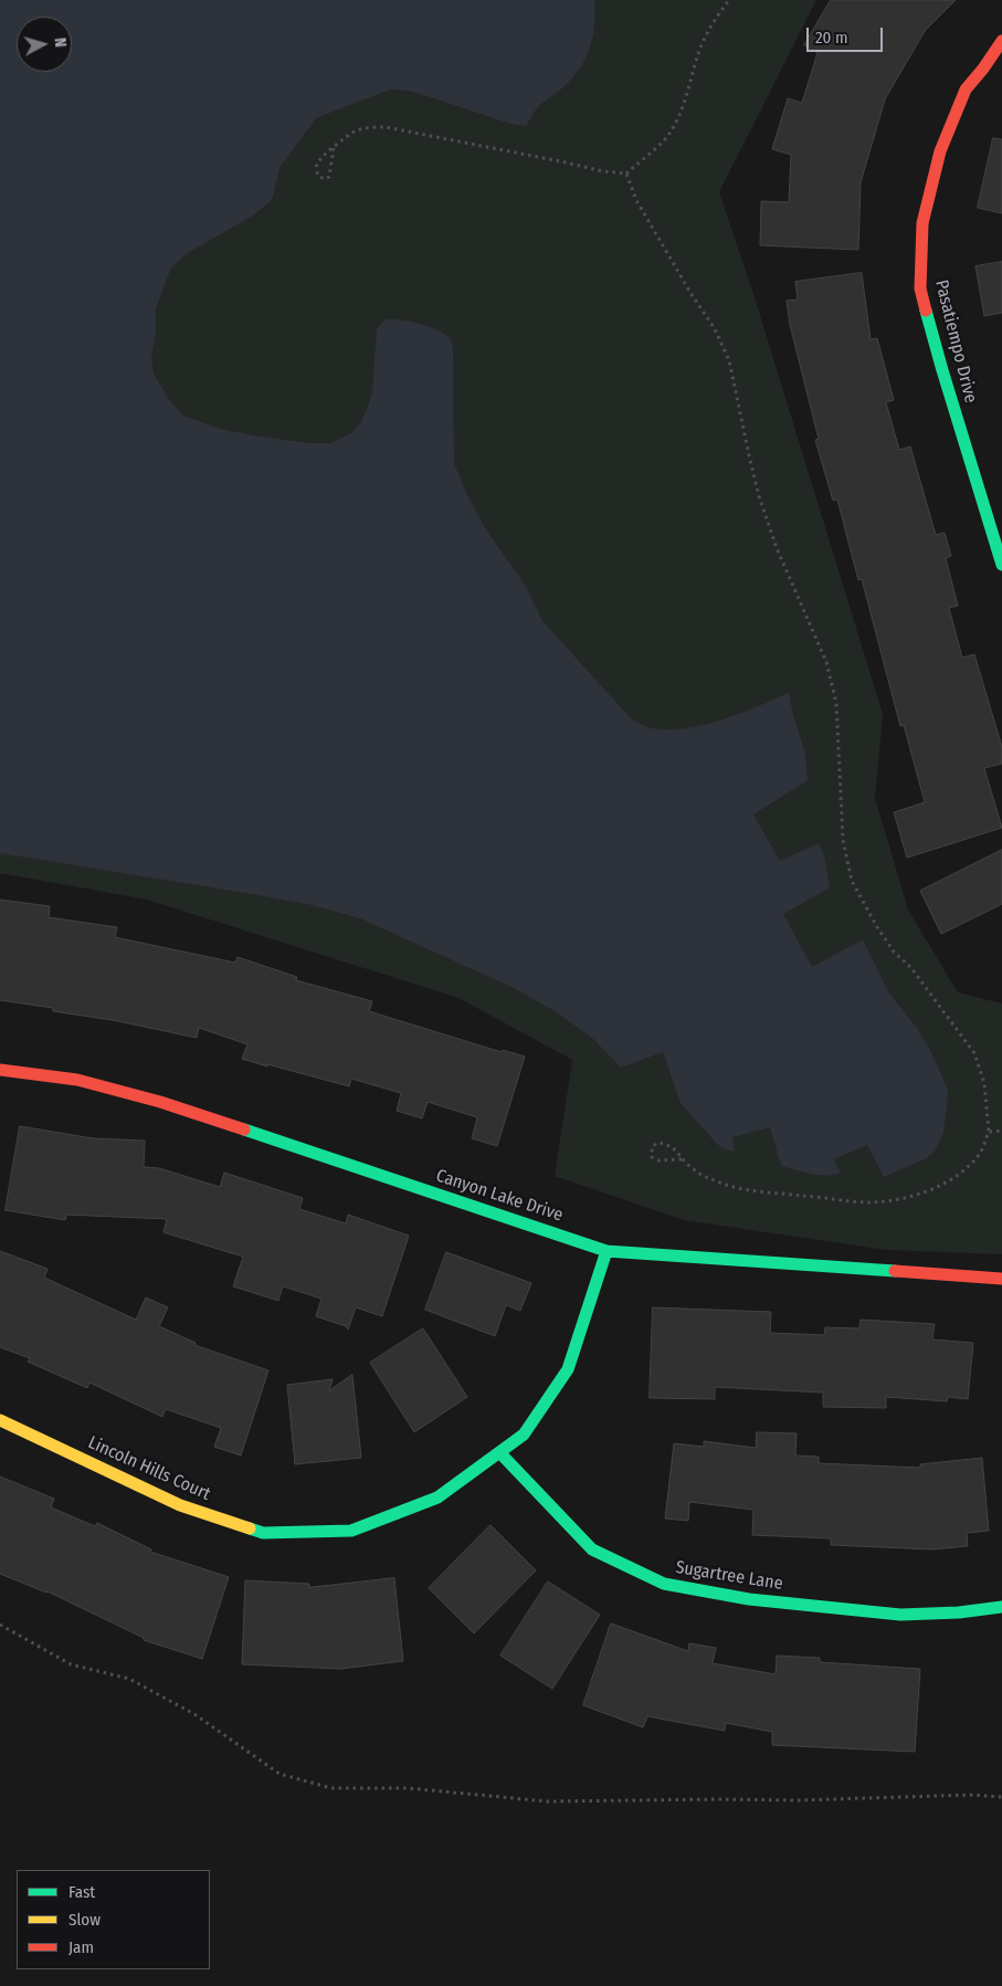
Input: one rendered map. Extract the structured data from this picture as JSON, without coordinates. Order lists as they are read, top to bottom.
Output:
{
  "streets": {
    "street": [
      "Pasatiempo Drive",
      "Canyon Lake Drive",
      "Lincoln Hills Court",
      "Sugartree Lane"
    ]
  },
  "crossings": [
    ["Canyon Lake Drive", "Lincoln Hills Court"],
    ["Lincoln Hills Court", "Sugartree Lane"]
  ],
  "legend": ["Fast", "Slow", "Jam"],
  "scale_bar": "20 m",
  "north": "right"
}
